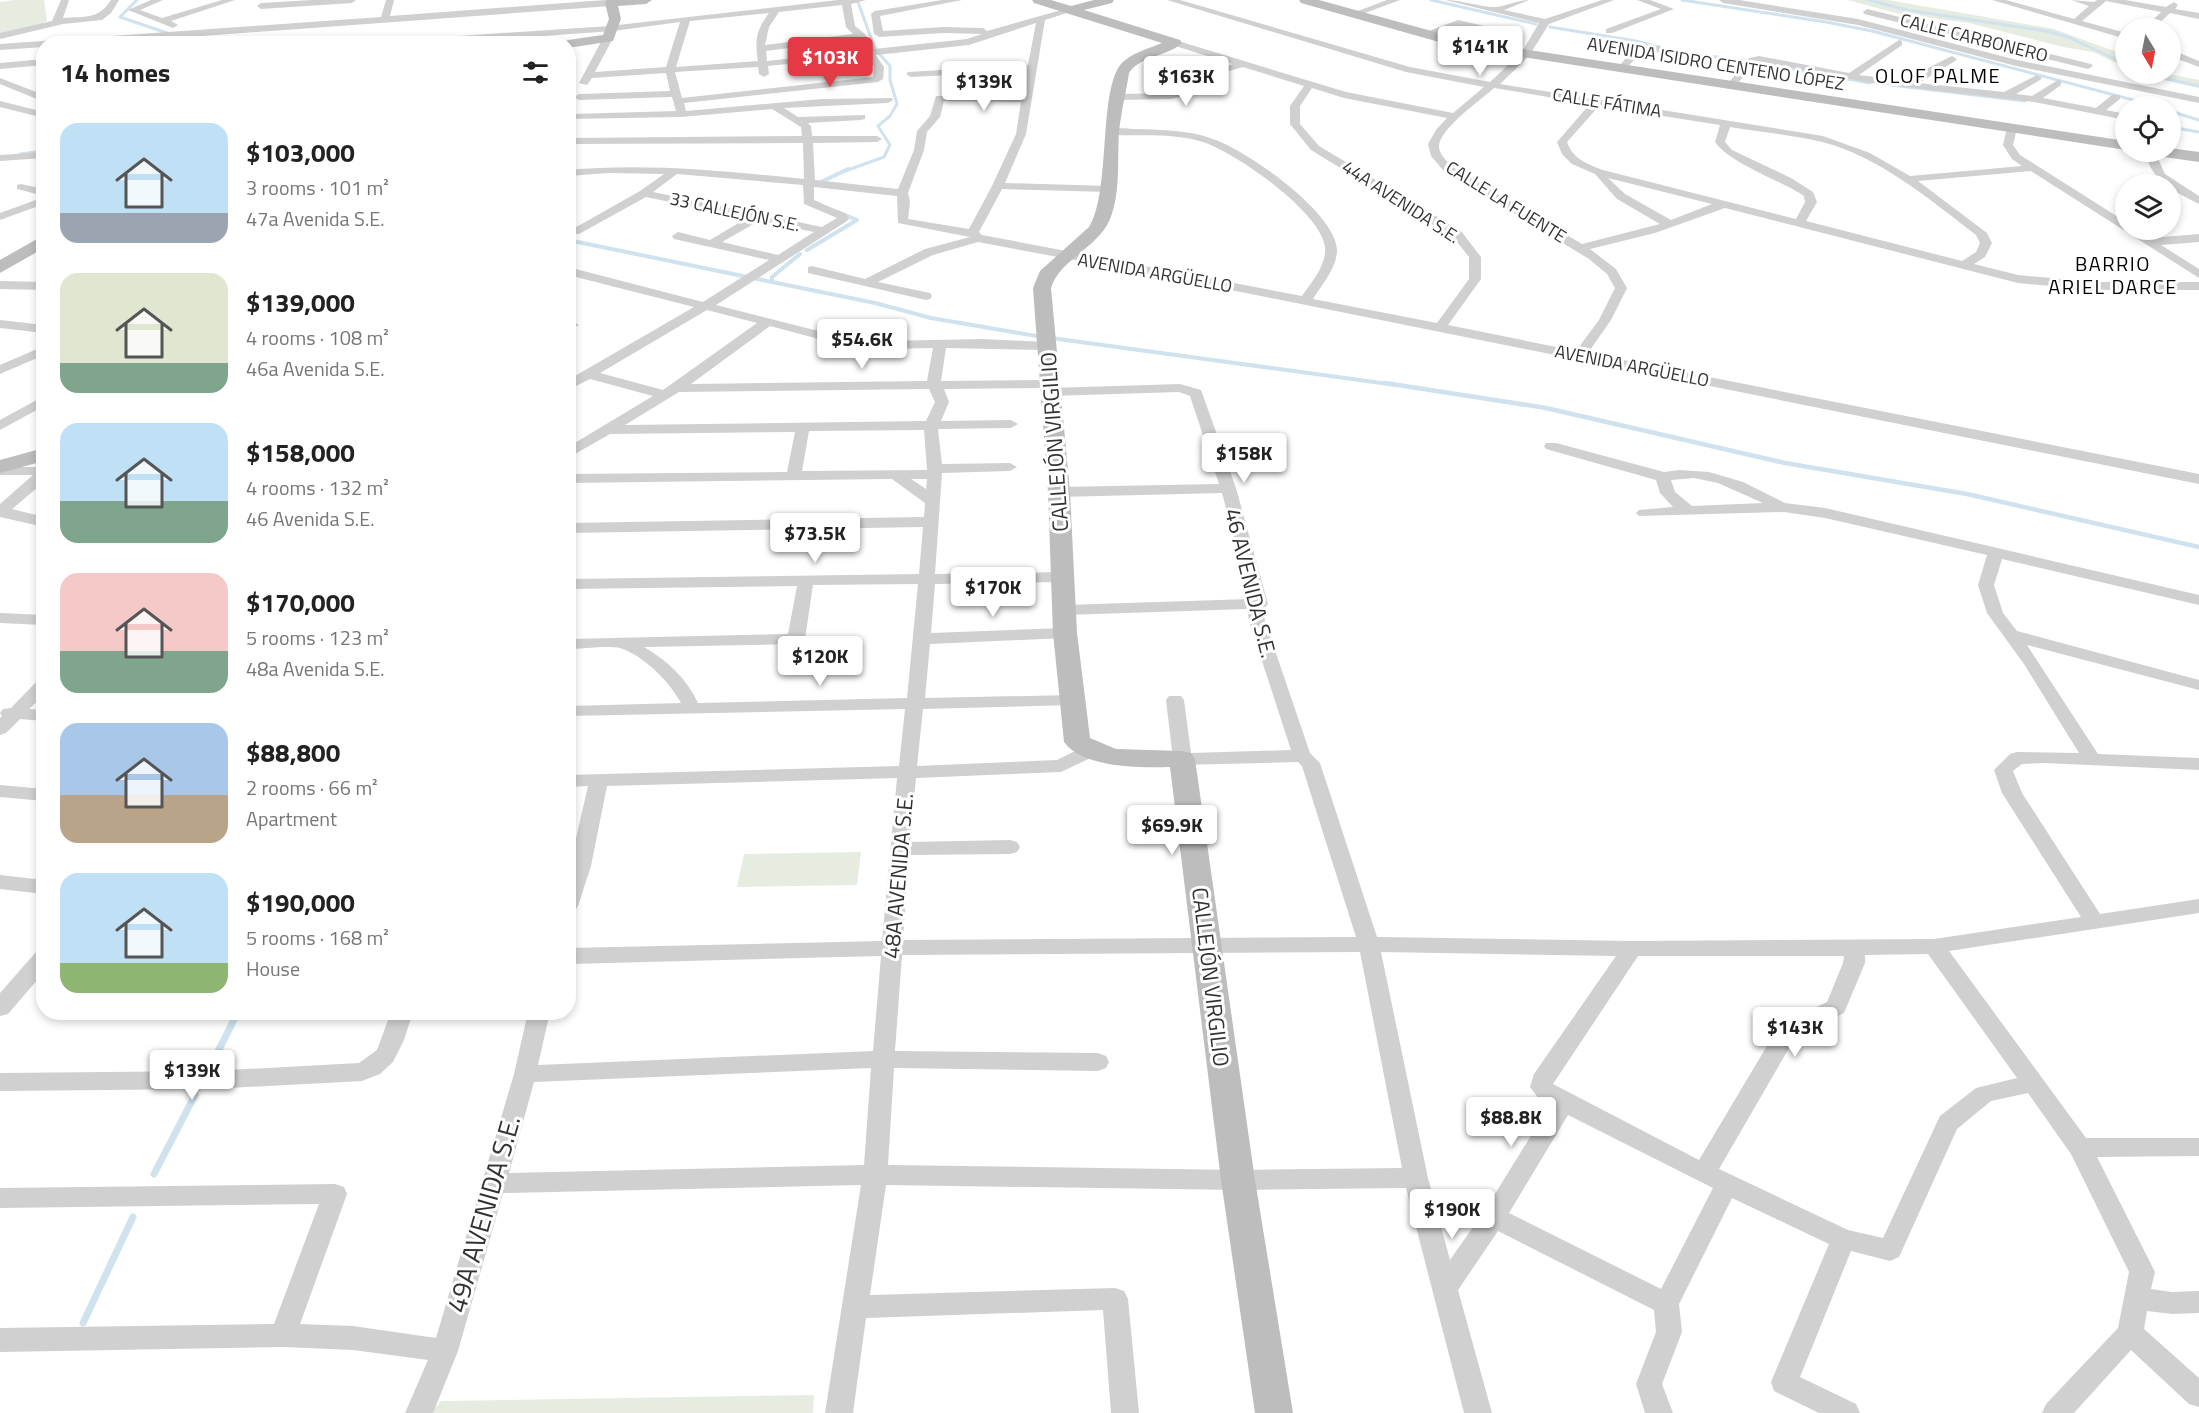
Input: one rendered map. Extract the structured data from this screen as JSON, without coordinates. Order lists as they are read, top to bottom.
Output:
{
  "streets": {
    "street": [
      "CALLE CARBONERO",
      "AVENIDA ISIDRO CENTENO LÓPEZ",
      "CALLE FÁTIMA",
      "44A AVENIDA S.E.",
      "CALLE LA FUENTE",
      "33 CALLEJÓN S.E.",
      "AVENIDA ARGÜELLO",
      "CALLEJÓN VIRGILIO",
      "46 AVENIDA S.E.",
      "48A AVENIDA S.E.",
      "49A AVENIDA S.E."
    ]
  },
  "crossings": [
    ["AVENIDA ISIDRO CENTENO LÓPEZ", "CALLE LA FUENTE"],
    ["CALLE FÁTIMA", "CALLE LA FUENTE"],
    ["44A AVENIDA S.E.", "AVENIDA ARGÜELLO"],
    ["CALLE LA FUENTE", "AVENIDA ARGÜELLO"],
    ["AVENIDA ARGÜELLO", "CALLEJÓN VIRGILIO"],
    ["CALLEJÓN VIRGILIO", "46 AVENIDA S.E."]
  ],
  "districts": ["OLOF PALME", "BARRIO ARIEL DARCE"],
  "north": "bottom",
  "page": {
    "price": [
      "$141K",
      "$103K",
      "$163K",
      "$139K",
      "$54.6K",
      "$158K",
      "$73.5K",
      "$170K",
      "$120K",
      "$69.9K",
      "$143K",
      "$139K",
      "$88.8K",
      "$190K"
    ],
    "heading": "14 homes",
    "list": [
      {
        "name": "$103,000",
        "note": "3 rooms · 101 m² · 47a Avenida S.E."
      },
      {
        "name": "$139,000",
        "note": "4 rooms · 108 m² · 46a Avenida S.E."
      },
      {
        "name": "$158,000",
        "note": "4 rooms · 132 m² · 46 Avenida S.E."
      },
      {
        "name": "$170,000",
        "note": "5 rooms · 123 m² · 48a Avenida S.E."
      },
      {
        "name": "$88,800",
        "note": "2 rooms · 66 m² · Apartment"
      },
      {
        "name": "$190,000",
        "note": "5 rooms · 168 m² · House"
      }
    ]
  }
}
